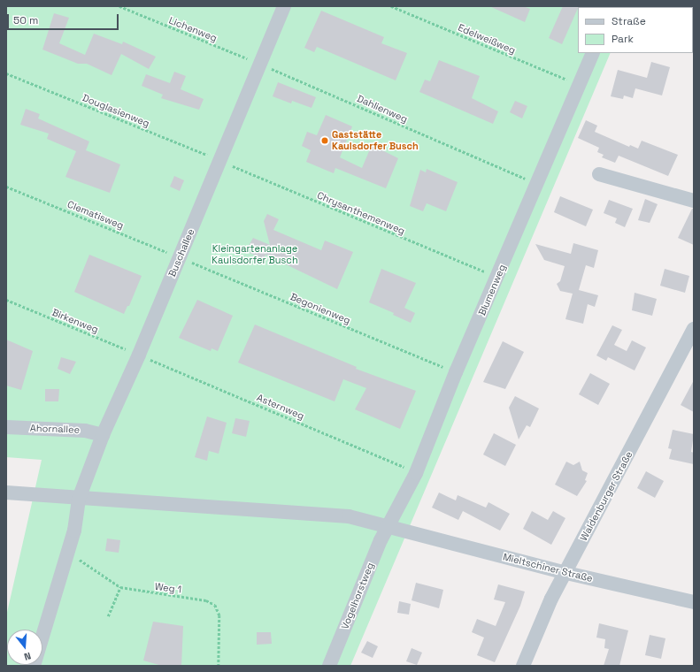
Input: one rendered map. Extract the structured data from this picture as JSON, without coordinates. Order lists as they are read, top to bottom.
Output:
{
  "streets": {
    "street": [
      "Buschallee",
      "Blumenweg",
      "Ahornallee",
      "Waldenburger Straße",
      "Mieltschiner Straße",
      "Vogelhorstweg"
    ],
    "path": [
      "Lichenweg",
      "Edelweißweg",
      "Dahlienweg",
      "Douglasienweg",
      "Chrysanthemenweg",
      "Clematisweg",
      "Begonienweg",
      "Birkenweg",
      "Asternweg",
      "Weg 1"
    ]
  },
  "crossings": [
    ["Lichenweg", "Dahlienweg"],
    ["Lichenweg", "Buschallee"],
    ["Edelweißweg", "Blumenweg"],
    ["Dahlienweg", "Buschallee"],
    ["Dahlienweg", "Blumenweg"],
    ["Douglasienweg", "Chrysanthemenweg"],
    ["Douglasienweg", "Buschallee"],
    ["Chrysanthemenweg", "Buschallee"],
    ["Chrysanthemenweg", "Blumenweg"],
    ["Clematisweg", "Buschallee"],
    ["Clematisweg", "Begonienweg"],
    ["Buschallee", "Begonienweg"],
    ["Buschallee", "Birkenweg"],
    ["Buschallee", "Asternweg"],
    ["Buschallee", "Ahornallee"],
    ["Buschallee", "Mieltschiner Straße"],
    ["Buschallee", "Weg 1"],
    ["Blumenweg", "Begonienweg"],
    ["Blumenweg", "Asternweg"],
    ["Blumenweg", "Mieltschiner Straße"],
    ["Blumenweg", "Vogelhorstweg"],
    ["Birkenweg", "Asternweg"],
    ["Waldenburger Straße", "Mieltschiner Straße"],
    ["Mieltschiner Straße", "Vogelhorstweg"]
  ],
  "parks": ["Kleingartenanlage Kaulsdorfer Busch"],
  "places": ["Gaststätte Kaulsdorfer Busch"],
  "legend": ["Straße", "Park"],
  "scale_bar": "50 m",
  "north": "bottom"
}
